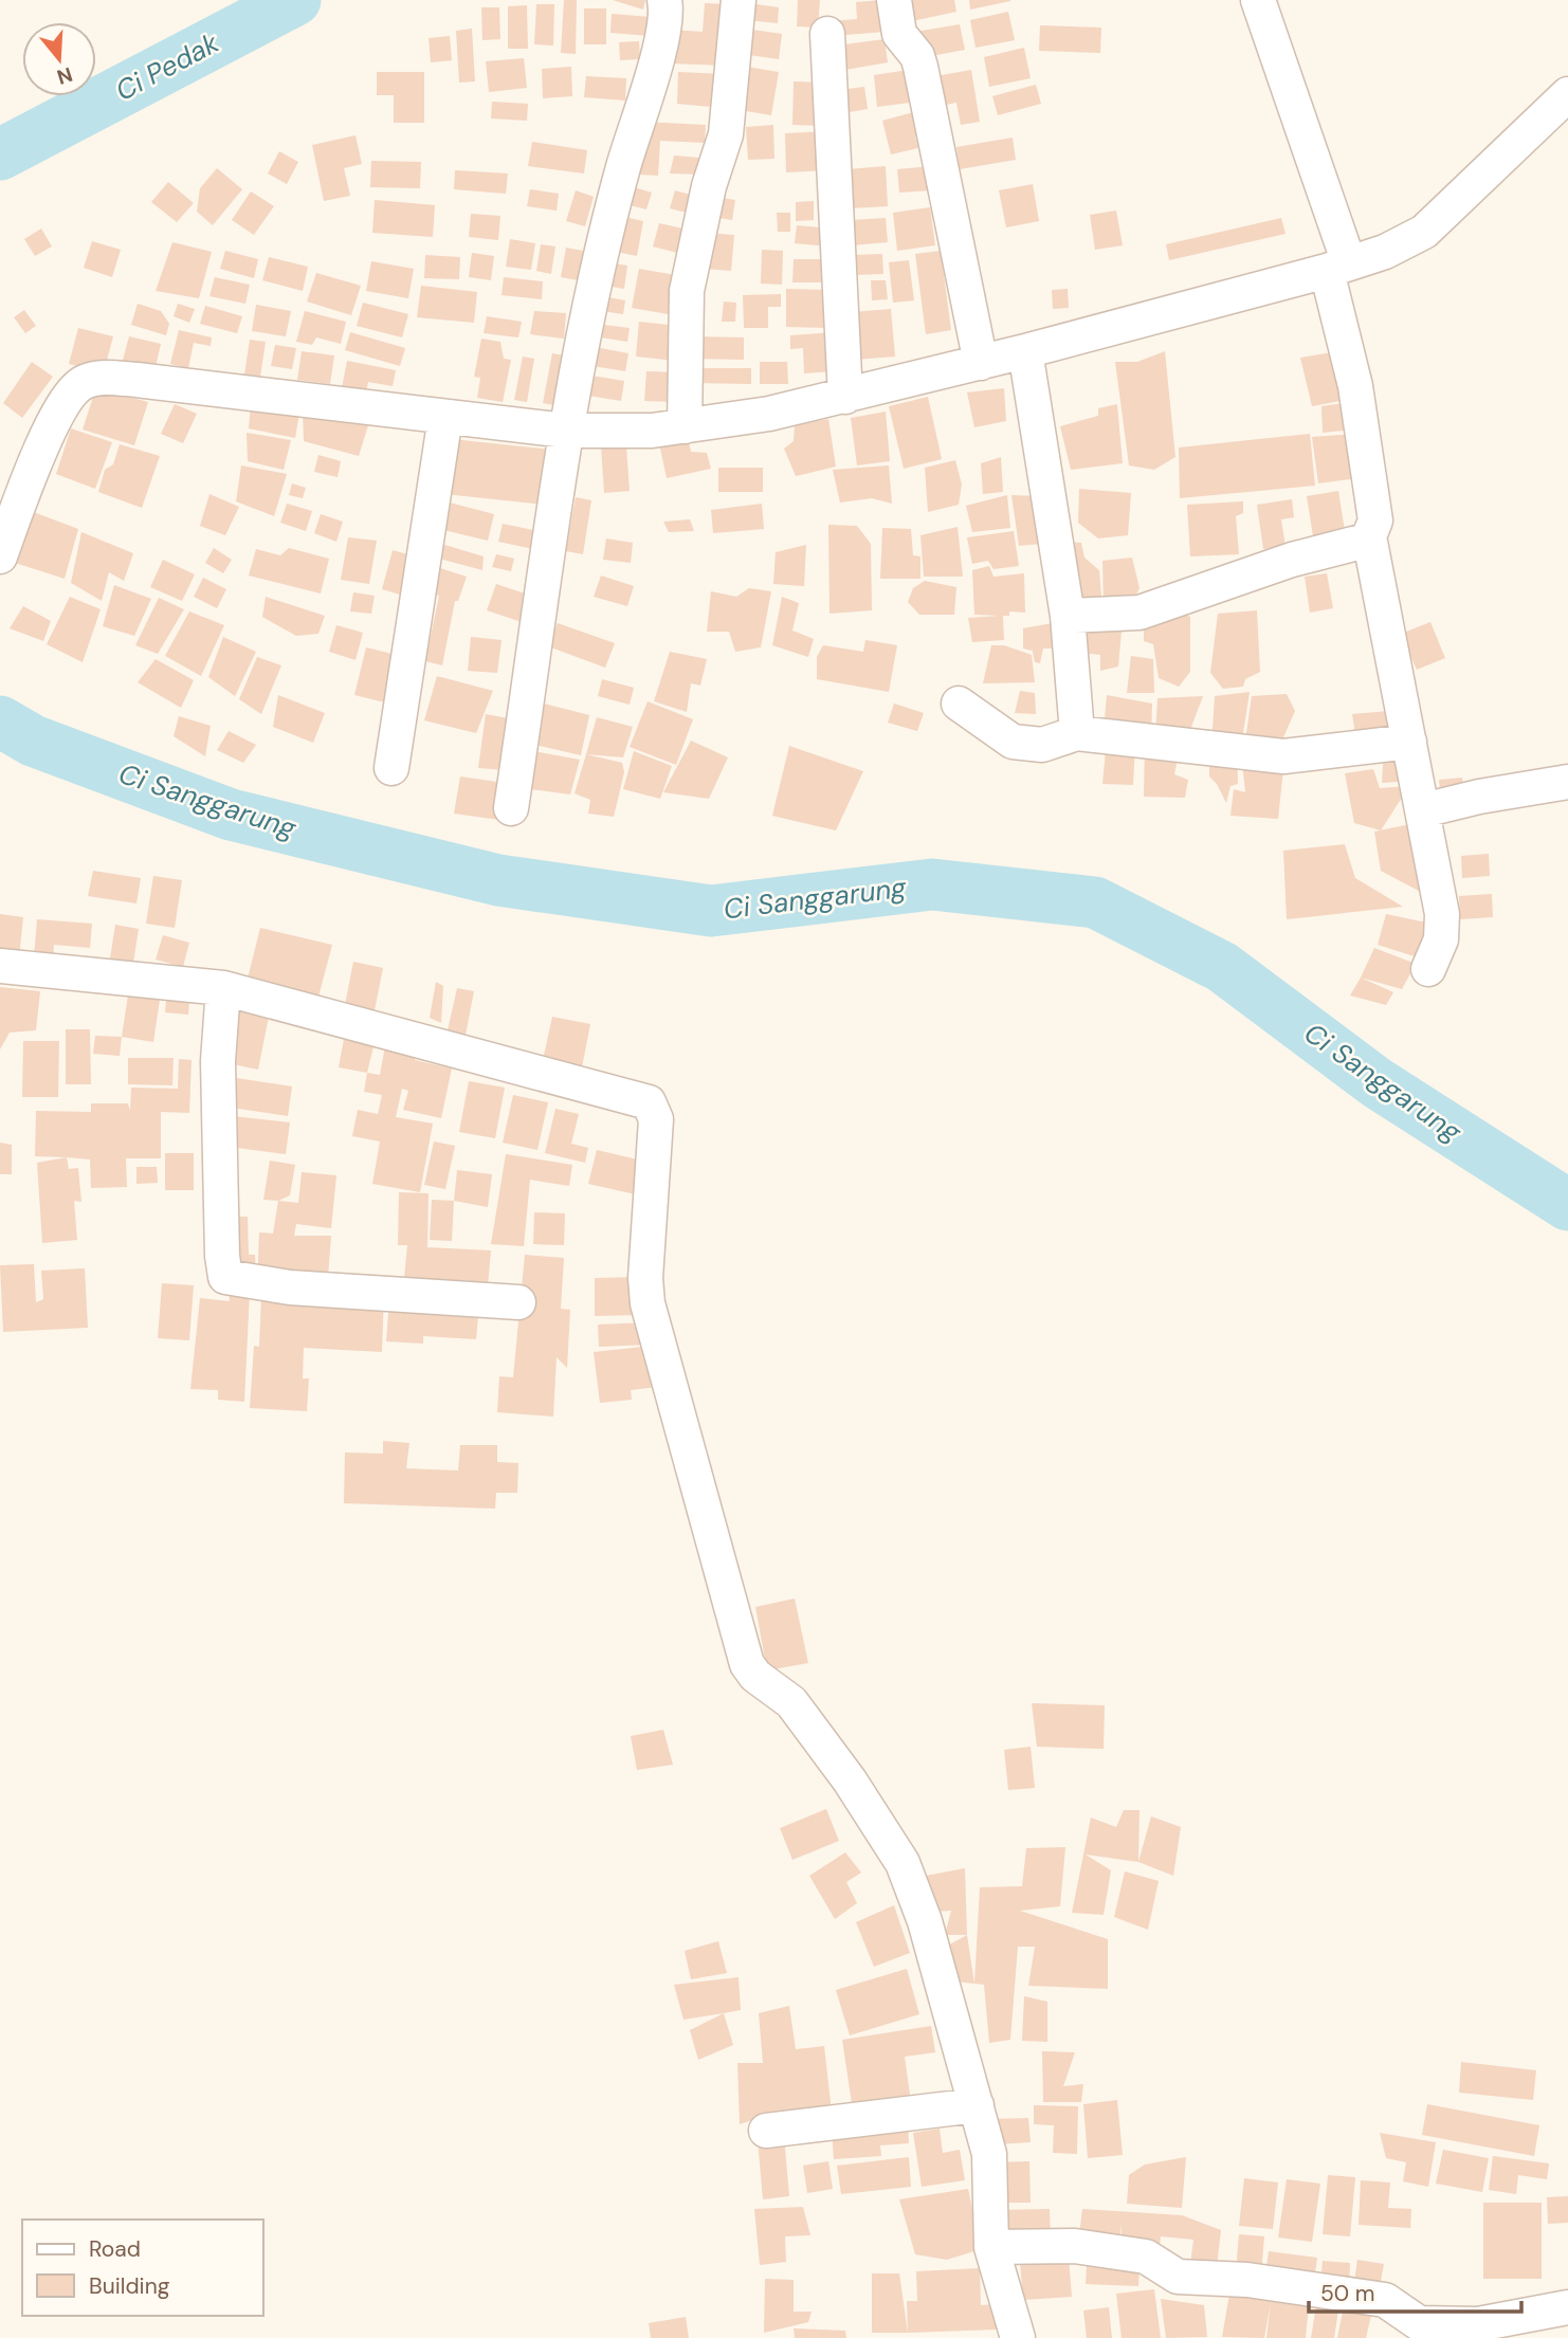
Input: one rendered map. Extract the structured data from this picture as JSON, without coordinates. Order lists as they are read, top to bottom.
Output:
{
  "water": ["Ci Pedak", "Ci Sanggarung"],
  "legend": ["Road", "Building"],
  "scale_bar": "50 m",
  "north": "bottom"
}
